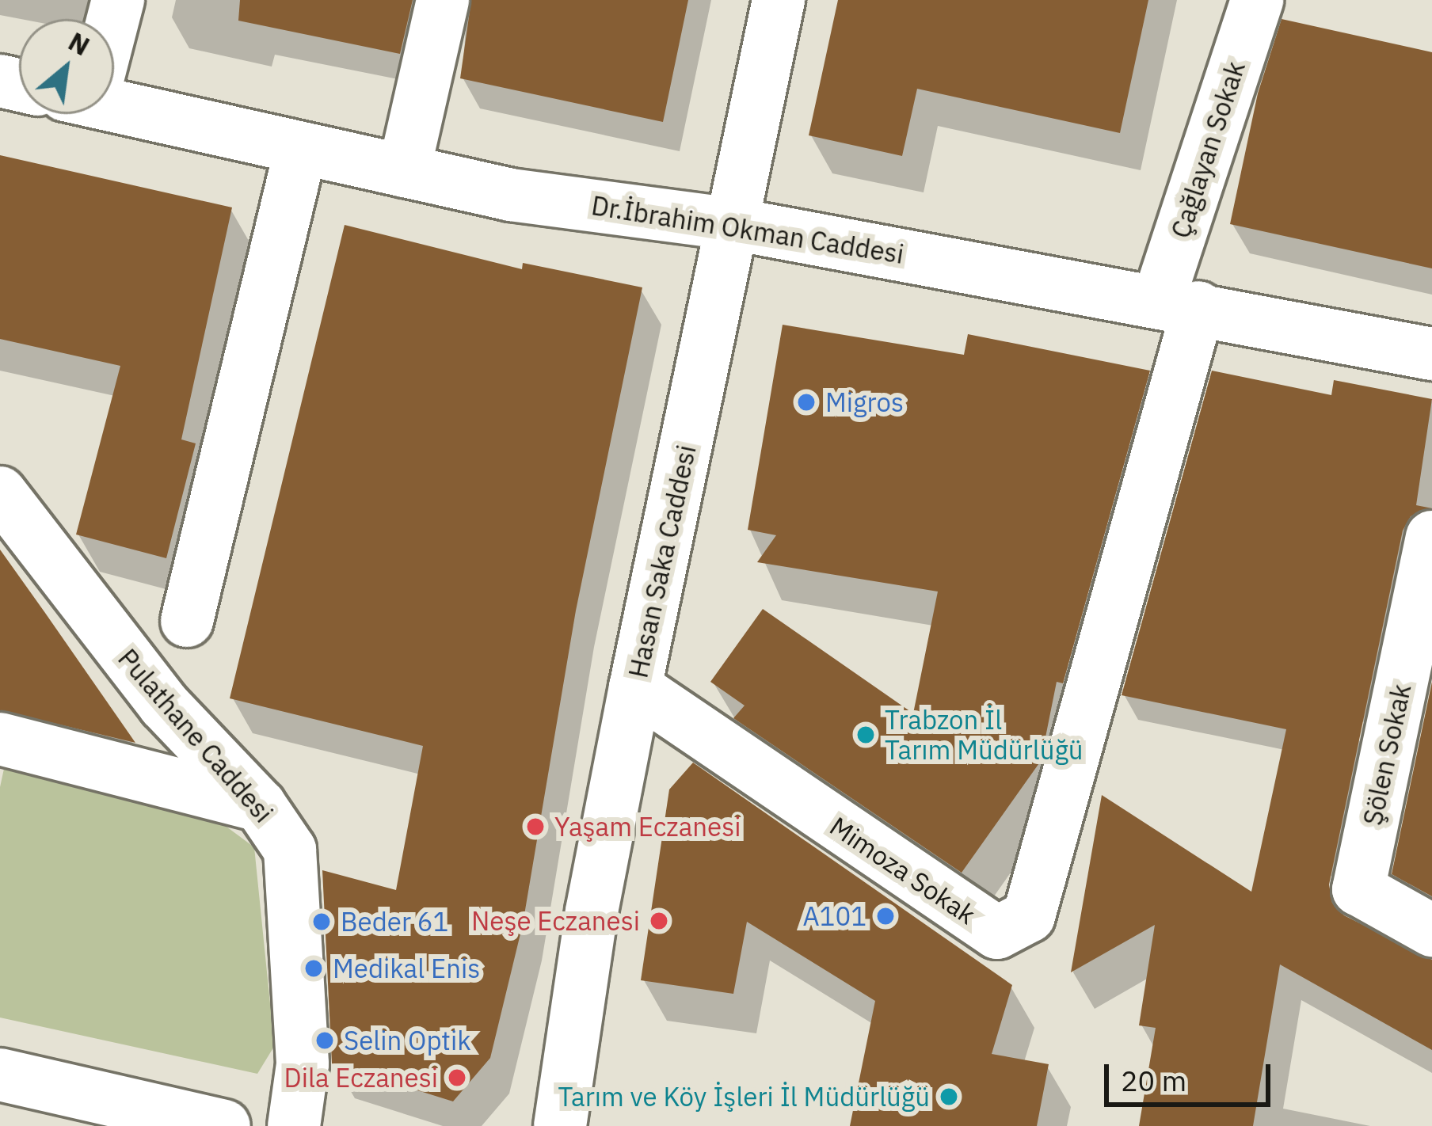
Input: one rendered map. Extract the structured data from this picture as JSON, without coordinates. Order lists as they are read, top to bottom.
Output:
{
  "streets": {
    "street": [
      "Çağlayan Sokak",
      "Dr.İbrahim Okman Caddesi",
      "Hasan Saka Caddesi",
      "Pulathane Caddesi",
      "Şölen Sokak",
      "Mimoza Sokak"
    ]
  },
  "crossings": [
    ["Çağlayan Sokak", "Dr.İbrahim Okman Caddesi"],
    ["Çağlayan Sokak", "Mimoza Sokak"],
    ["Dr.İbrahim Okman Caddesi", "Hasan Saka Caddesi"],
    ["Dr.İbrahim Okman Caddesi", "Mimoza Sokak"],
    ["Hasan Saka Caddesi", "Mimoza Sokak"]
  ],
  "places": [
    "Migros",
    "Trabzon İl Tarım Müdürlüğü",
    "Yaşam Eczanesi",
    "A101",
    "Neşe Eczanesi",
    "Beder 61",
    "Medikal Enis",
    "Selin Optik",
    "Dila Eczanesi",
    "Tarım ve Köy İşleri İl Müdürlüğü"
  ],
  "scale_bar": "20 m",
  "north": "top right"
}
